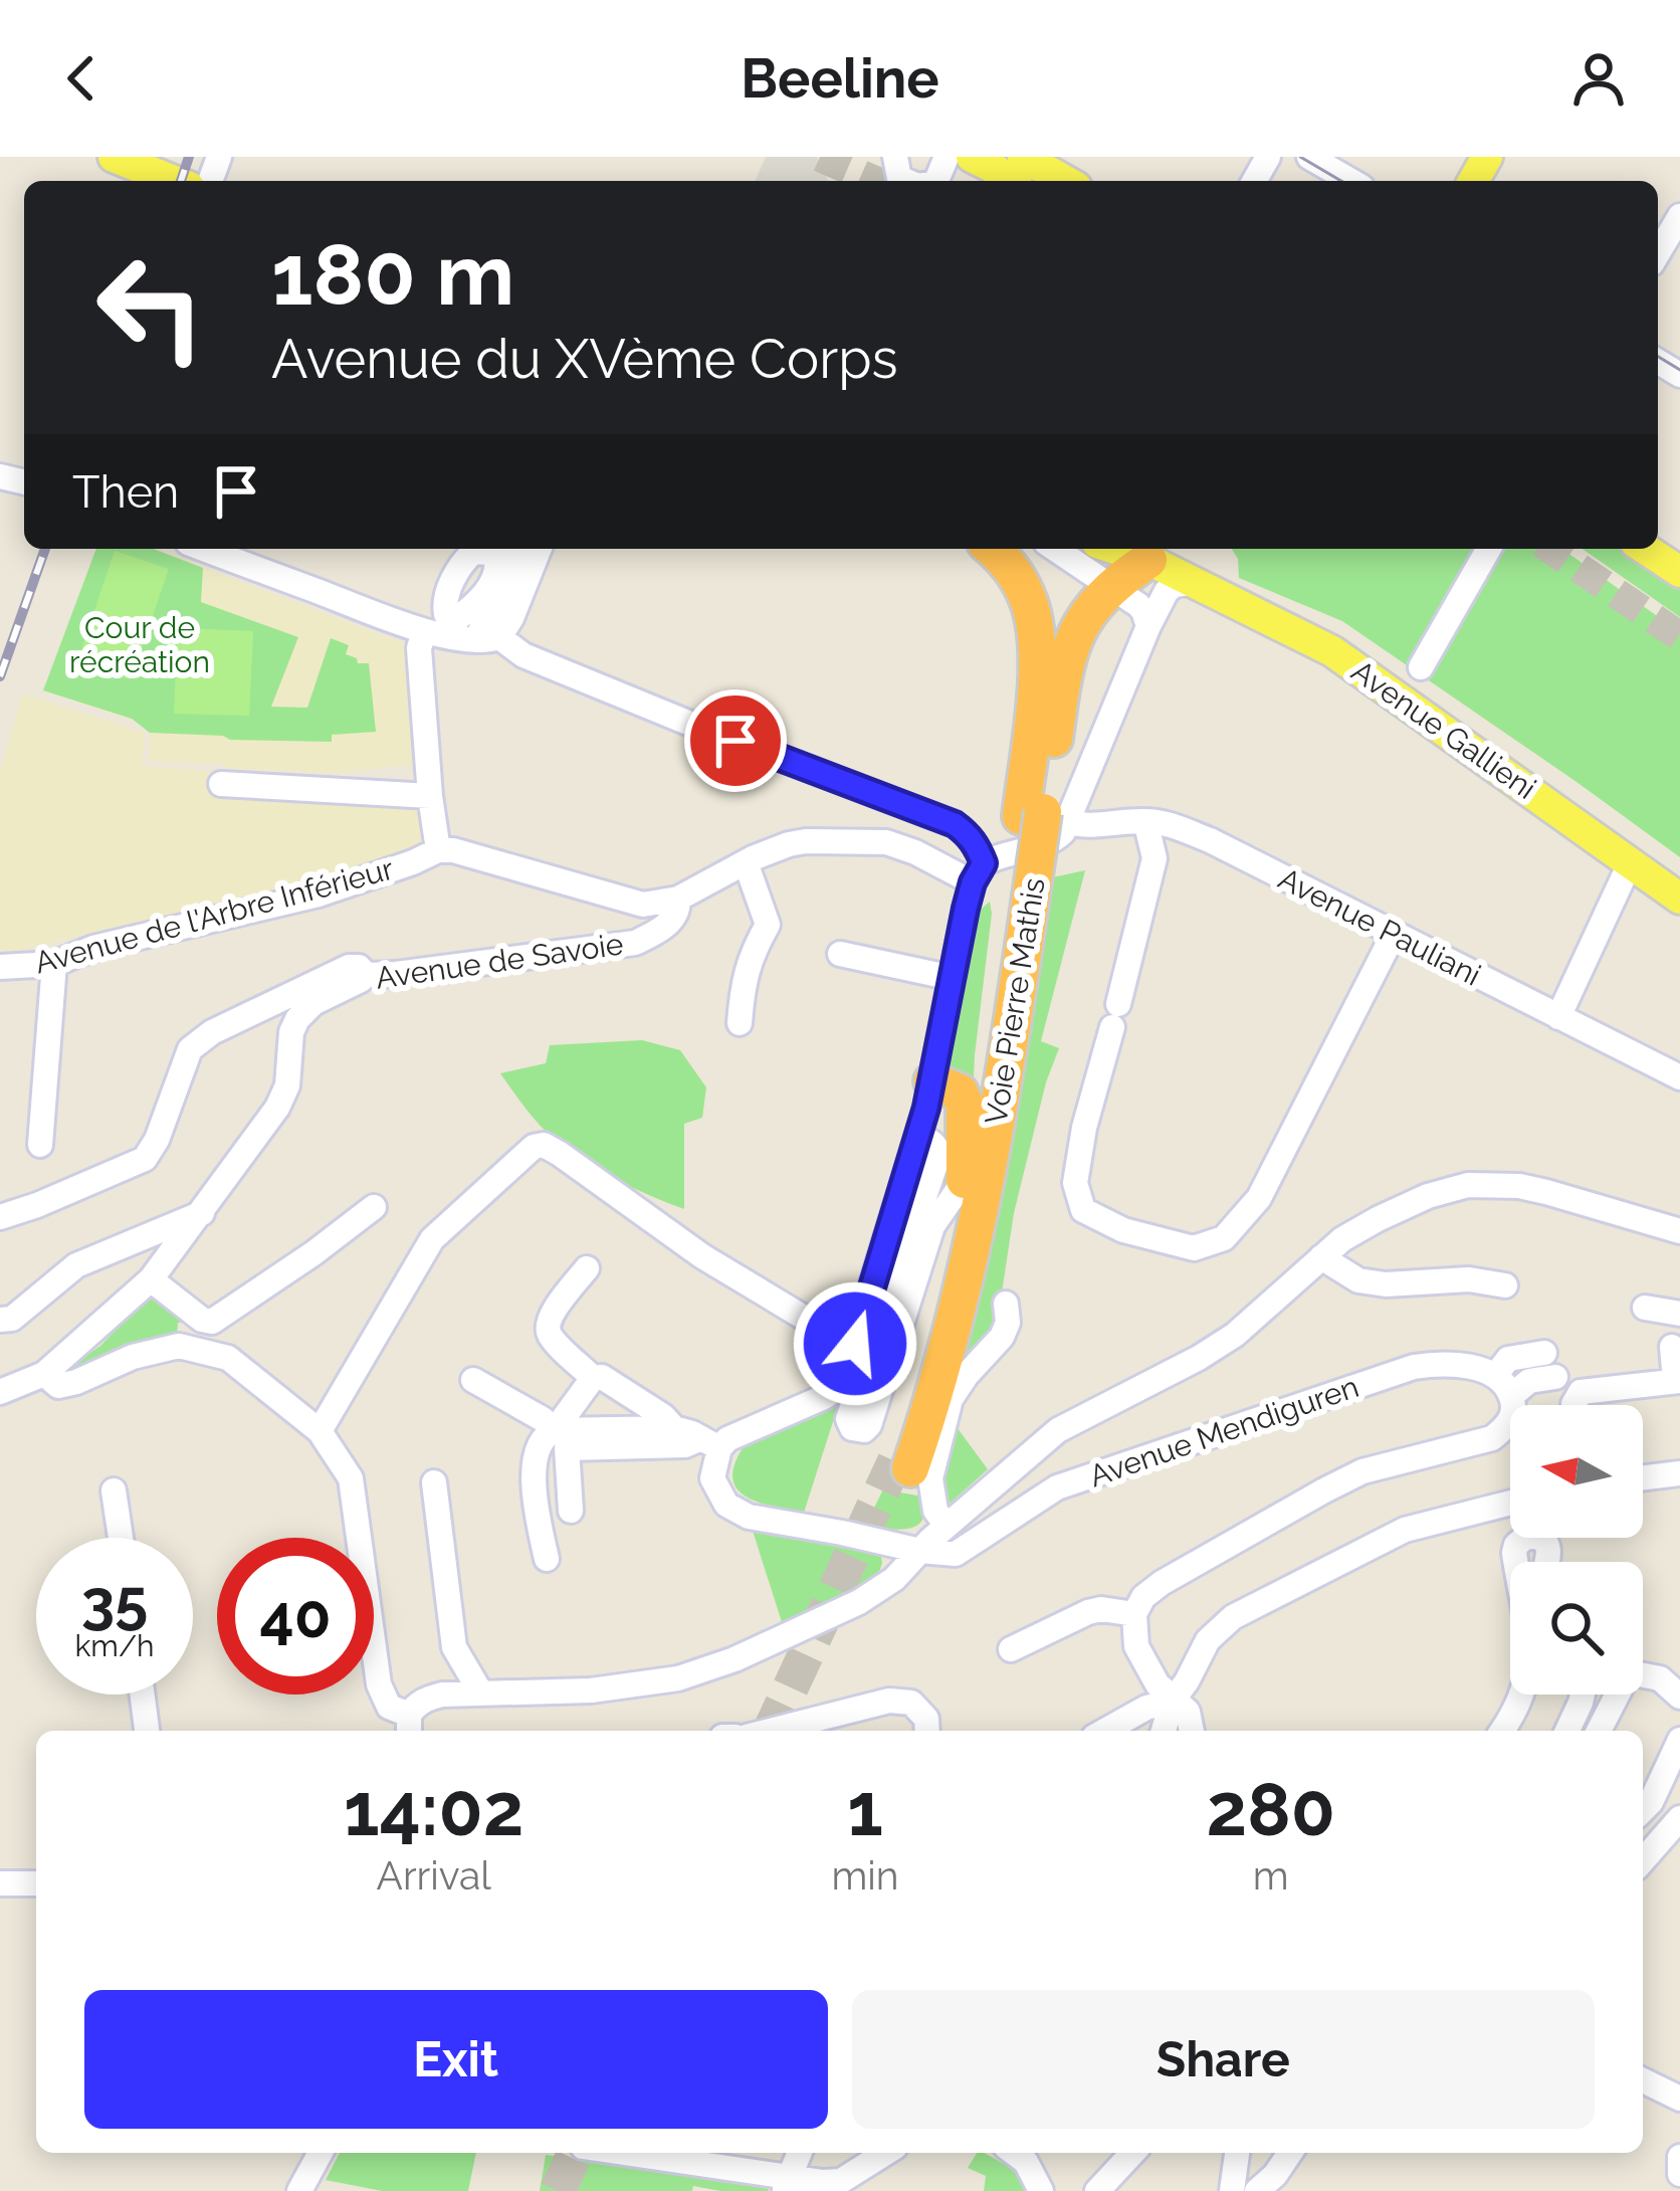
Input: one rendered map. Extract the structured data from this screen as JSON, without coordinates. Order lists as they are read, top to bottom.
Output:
{
  "streets": {
    "highway": ["Voie Pierre Mathis"],
    "main road": ["Avenue Gallieni"],
    "street": [
      "Avenue de l'Arbre Inférieur",
      "Avenue Pauliani",
      "Avenue de Savoie",
      "Avenue Mendiguren"
    ]
  },
  "crossings": [
    ["Avenue Gallieni", "Voie Pierre Mathis"],
    ["Avenue Pauliani", "Voie Pierre Mathis"]
  ],
  "parks": ["Cour de récréation"],
  "north": "left",
  "page": {
    "header": "Beeline",
    "turn": ["180 m", "Avenue du XVème Corps"],
    "then": "Then",
    "speed": "35 km/h",
    "limit": "40",
    "eta": [
      "14:02",
      "Arrival",
      "1",
      "min",
      "280",
      "m"
    ],
    "buttons": ["Exit", "Share"]
  }
}
